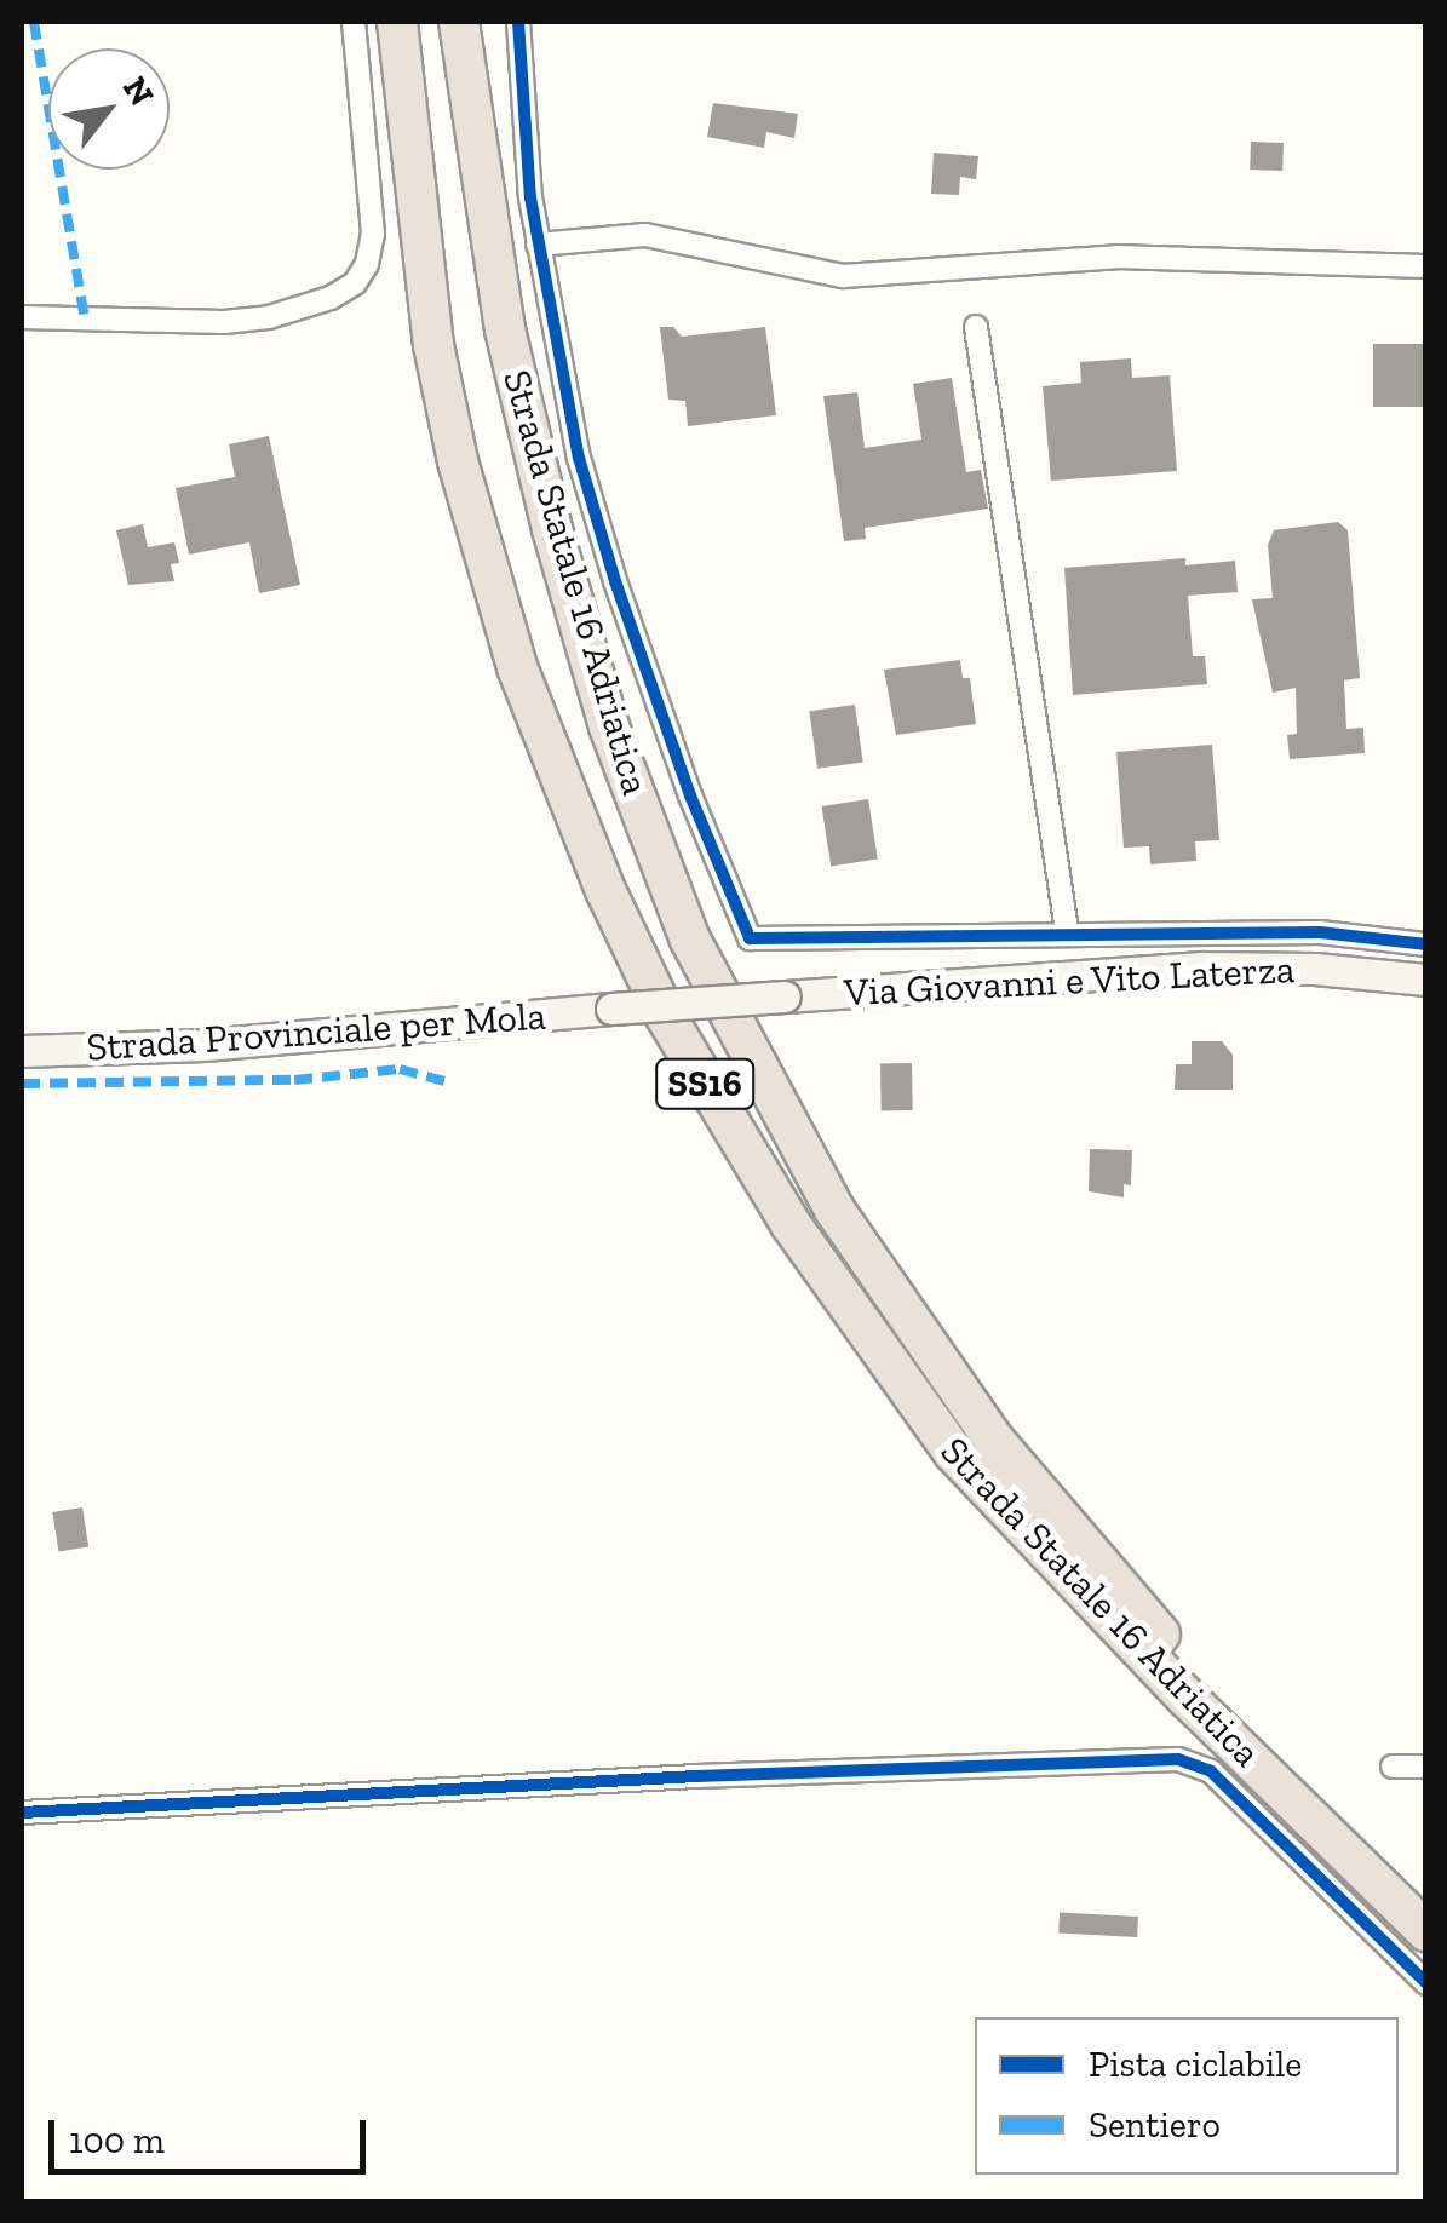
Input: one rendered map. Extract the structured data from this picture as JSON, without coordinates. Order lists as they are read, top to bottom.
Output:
{
  "streets": {
    "highway": ["Strada Statale 16 Adriatica", "SS16"],
    "street": ["Via Giovanni e Vito Laterza", "Strada Provinciale per Mola"]
  },
  "crossings": [
    ["Via Giovanni e Vito Laterza", "Strada Provinciale per Mola"]
  ],
  "legend": ["Pista ciclabile", "Sentiero"],
  "scale_bar": "100 m",
  "north": "top right"
}
